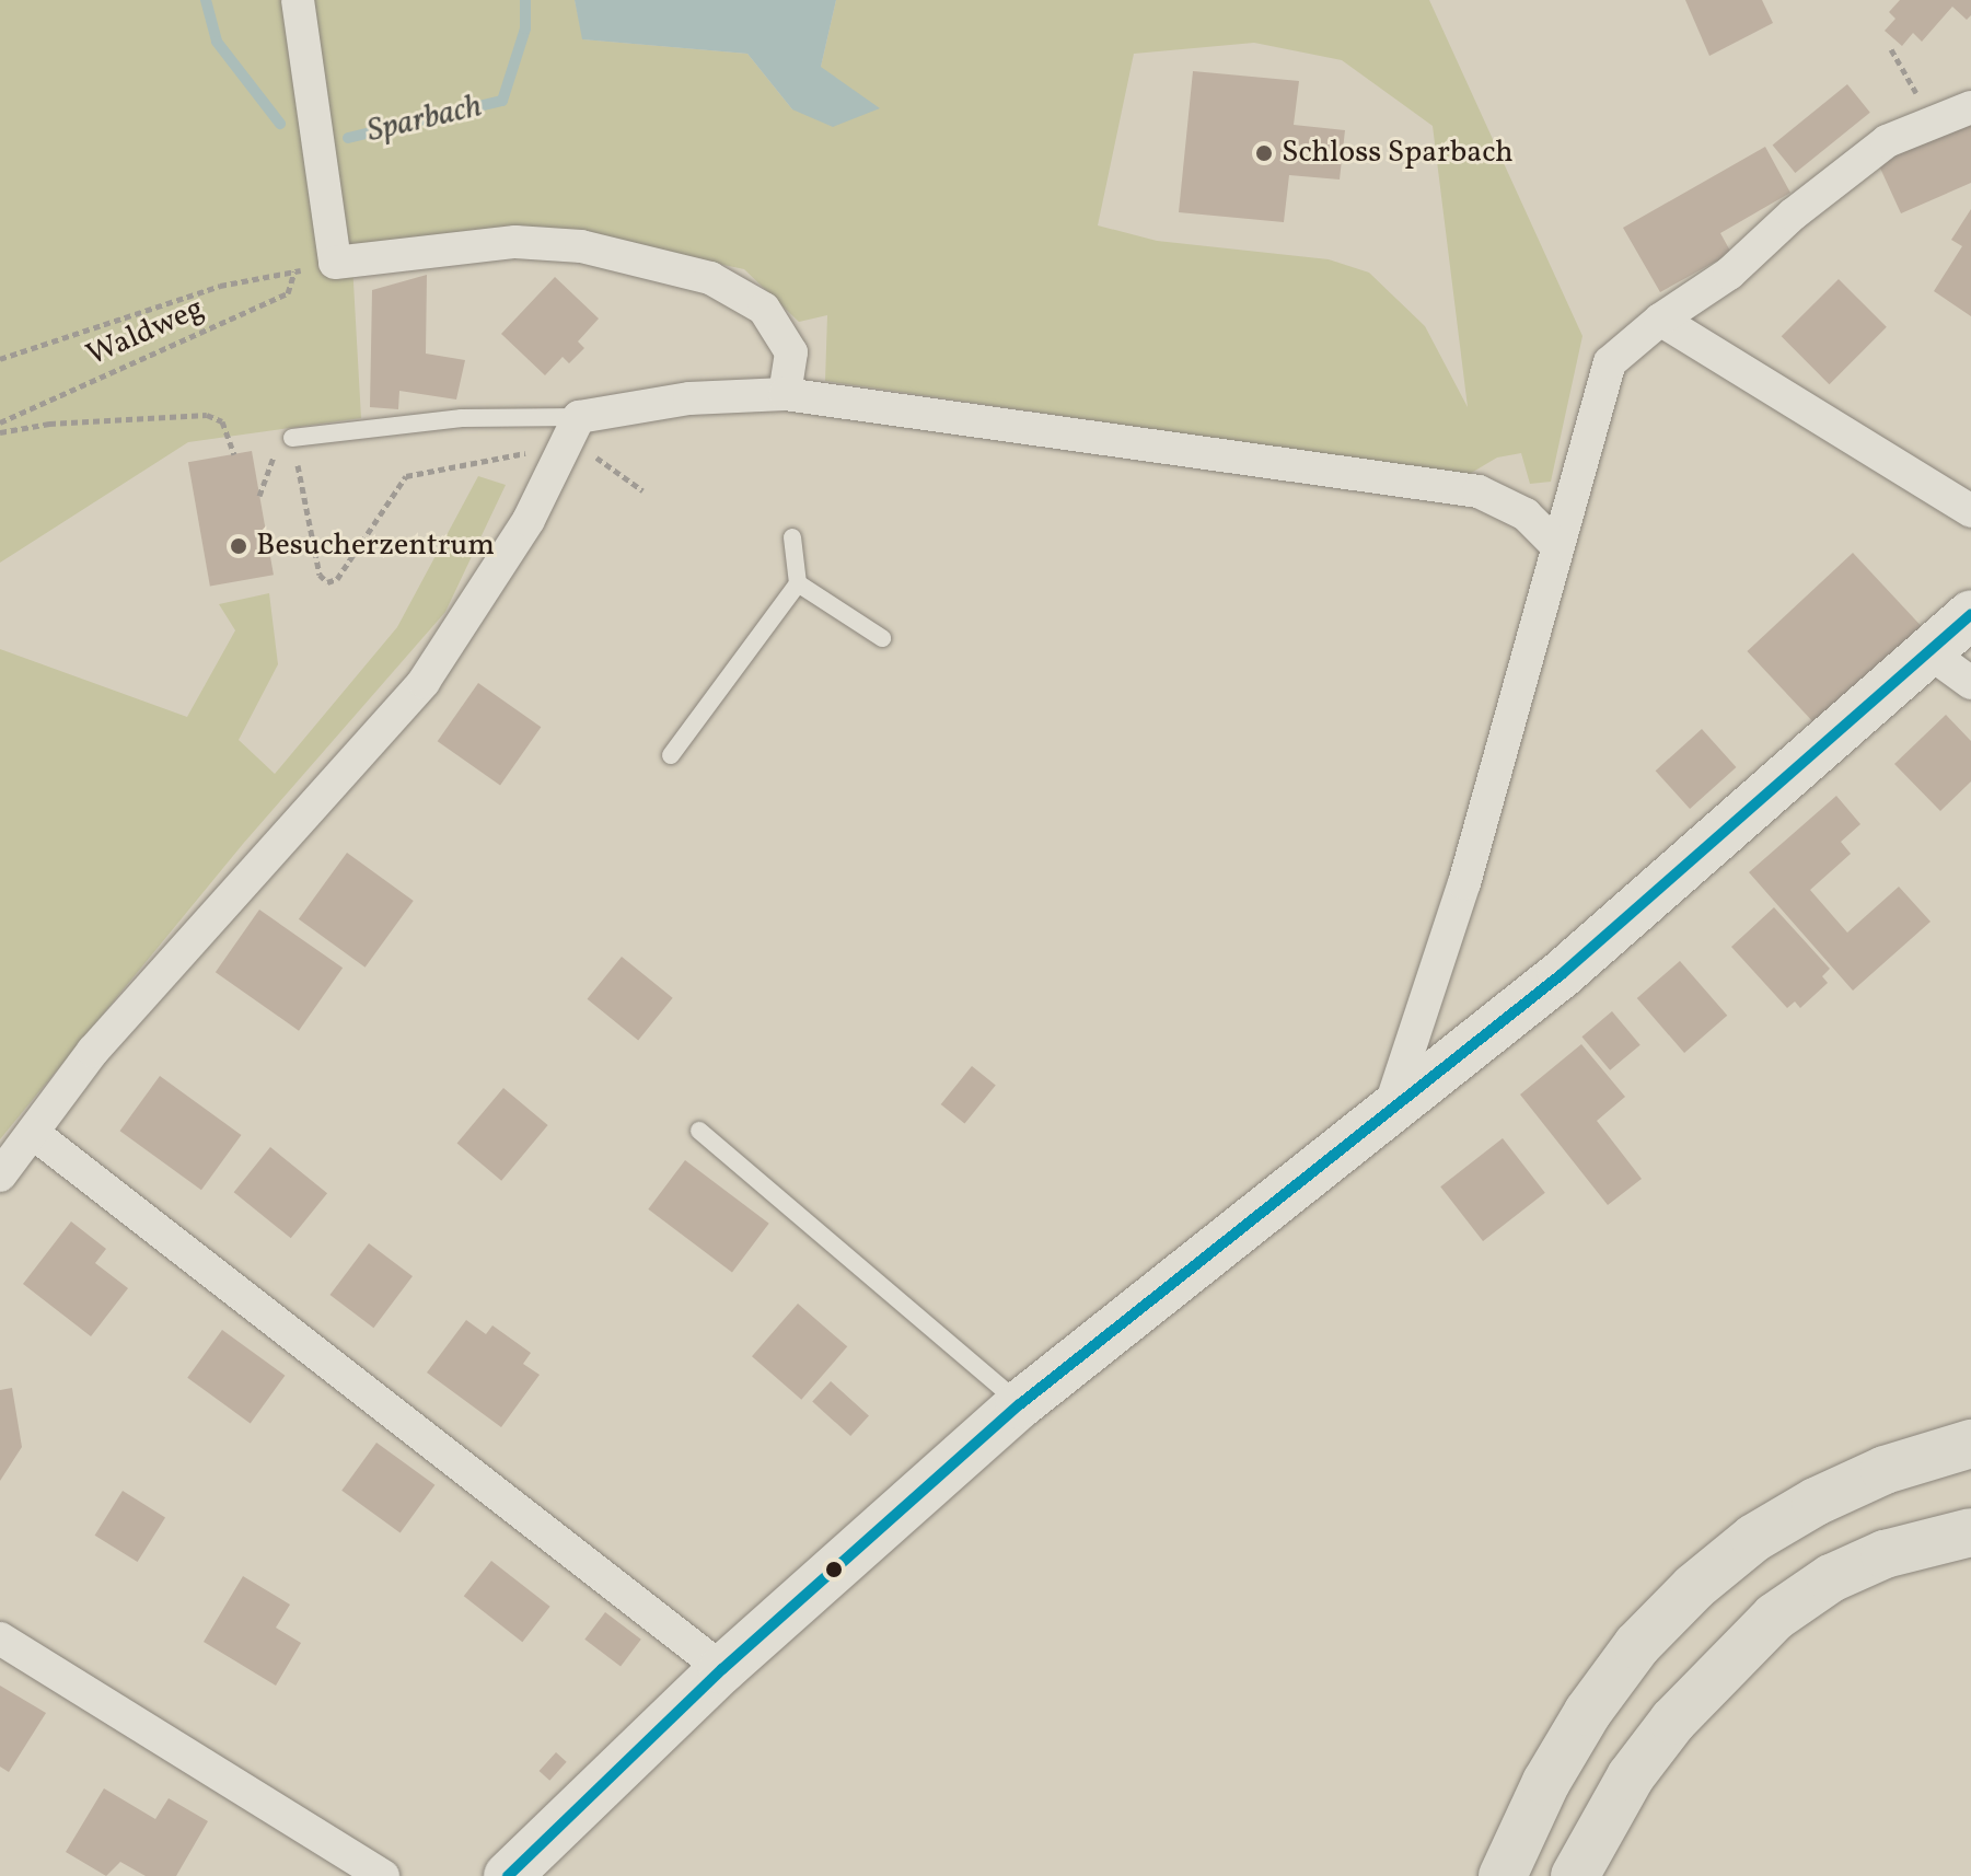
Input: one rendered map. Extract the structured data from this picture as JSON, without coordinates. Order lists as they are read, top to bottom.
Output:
{
  "streets": {
    "path": ["Waldweg"]
  },
  "water": ["Sparbach"],
  "places": ["Schloss Sparbach", "Besucherzentrum"]
}
